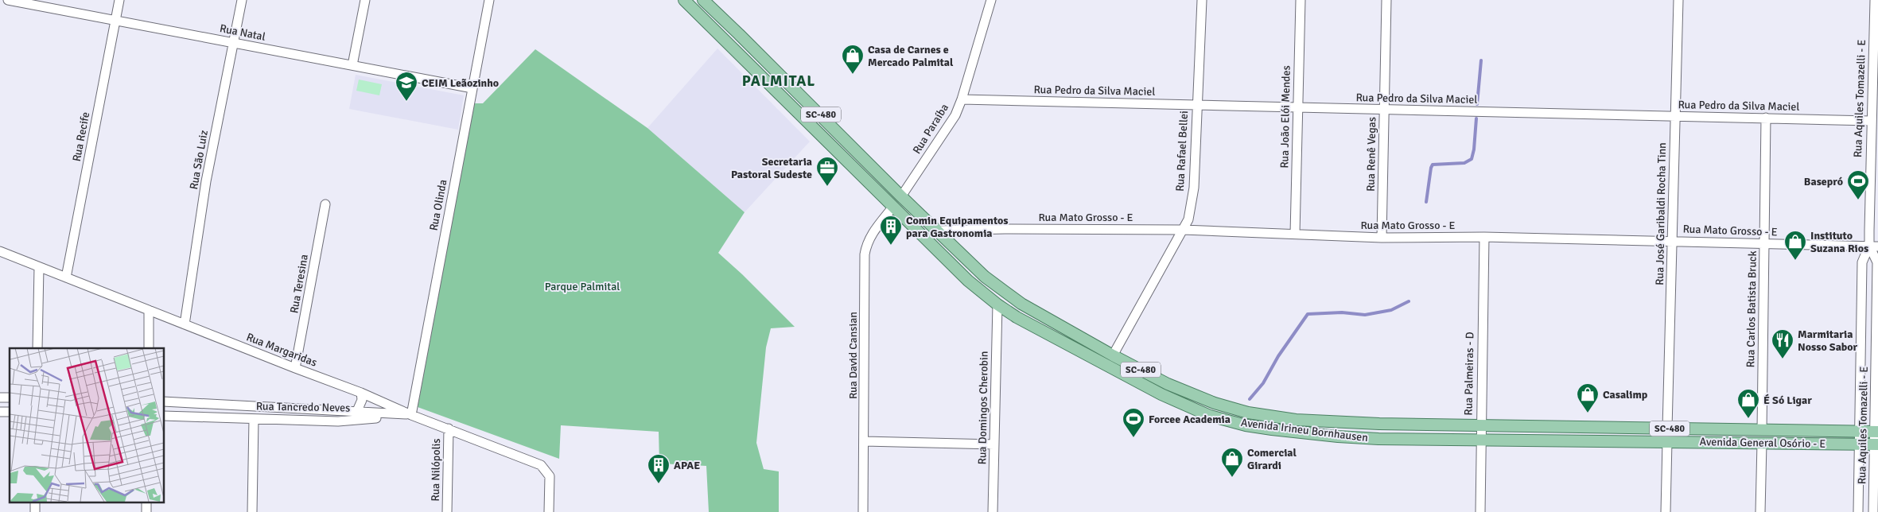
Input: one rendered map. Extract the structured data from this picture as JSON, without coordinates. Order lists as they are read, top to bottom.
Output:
{
  "streets": {
    "main road": ["SC-480", "Avenida Irineu Bornhausen", "Avenida General Osório - E"],
    "street": [
      "Rua Natal",
      "Rua Pedro da Silva Maciel",
      "Rua Aquiles Tomazelli - E",
      "Rua João Elói Mendes",
      "Rua Paraíba",
      "Rua Recife",
      "Rua Rafael Bellei",
      "Rua Renê Vegas",
      "Rua São Luiz",
      "Rua Olinda",
      "Rua José Garibaldi Rocha Tinn",
      "Rua Mato Grosso - E",
      "Rua Teresina",
      "Rua Carlos Batista Bruck",
      "Rua Margaridas",
      "Rua David Cansian",
      "Rua Palmeiras - D",
      "Rua Tancredo Neves",
      "Rua Domingos Cherobin",
      "Rua Nilópolis"
    ]
  },
  "crossings": [
    ["Rua Natal", "Rua Recife"],
    ["Rua Natal", "Rua São Luiz"],
    ["Rua Natal", "Rua Olinda"],
    ["Rua Pedro da Silva Maciel", "Rua Aquiles Tomazelli - E"],
    ["Rua Pedro da Silva Maciel", "Rua João Elói Mendes"],
    ["Rua Pedro da Silva Maciel", "Rua Paraíba"],
    ["Rua Pedro da Silva Maciel", "Rua Rafael Bellei"],
    ["Rua Pedro da Silva Maciel", "Rua Renê Vegas"],
    ["Rua Pedro da Silva Maciel", "Rua José Garibaldi Rocha Tinn"],
    ["Rua Pedro da Silva Maciel", "Rua Carlos Batista Bruck"],
    ["Rua Aquiles Tomazelli - E", "Rua Mato Grosso - E"],
    ["Rua Aquiles Tomazelli - E", "Avenida General Osório - E"],
    ["Rua João Elói Mendes", "Rua Mato Grosso - E"],
    ["Rua Paraíba", "Avenida Irineu Bornhausen"],
    ["Rua Recife", "Rua Margaridas"],
    ["Rua Rafael Bellei", "Rua Mato Grosso - E"],
    ["Rua Rafael Bellei", "Avenida Irineu Bornhausen"],
    ["Rua Renê Vegas", "Rua Mato Grosso - E"],
    ["Rua São Luiz", "Rua Margaridas"],
    ["Rua Olinda", "Rua Margaridas"],
    ["Rua Olinda", "Rua Tancredo Neves"],
    ["Rua José Garibaldi Rocha Tinn", "Rua Mato Grosso - E"],
    ["Rua José Garibaldi Rocha Tinn", "Avenida General Osório - E"],
    ["Rua Mato Grosso - E", "Rua Carlos Batista Bruck"],
    ["Rua Mato Grosso - E", "Rua Palmeiras - D"],
    ["Rua Mato Grosso - E", "Avenida Irineu Bornhausen"],
    ["Rua Teresina", "Rua Margaridas"],
    ["Rua Carlos Batista Bruck", "Avenida General Osório - E"],
    ["Rua Margaridas", "Rua Tancredo Neves"],
    ["Rua Margaridas", "Rua Nilópolis"],
    ["Rua David Cansian", "Avenida Irineu Bornhausen"],
    ["Rua Palmeiras - D", "Avenida Irineu Bornhausen"],
    ["Rua Palmeiras - D", "Avenida General Osório - E"],
    ["Rua Domingos Cherobin", "Avenida Irineu Bornhausen"],
    ["Avenida Irineu Bornhausen", "Avenida General Osório - E"]
  ],
  "districts": ["PALMITAL"],
  "parks": ["Parque Palmital"],
  "places": {
    "shop": [
      "Casa de Carnes e Mercado Palmital",
      "Instituto Suzana Rios",
      "Casalimp",
      "É Só Ligar",
      "Comercial Girardi"
    ],
    "school or university": ["CEIM Leãozinho"],
    "office": ["Secretaria Pastoral Sudeste"],
    "sports": ["Basepró", "Forcee Academia"],
    "building": ["Comin Equipamentos para Gastronomia", "APAE"],
    "restaurant": ["Marmitaria Nosso Sabor"]
  }
}
